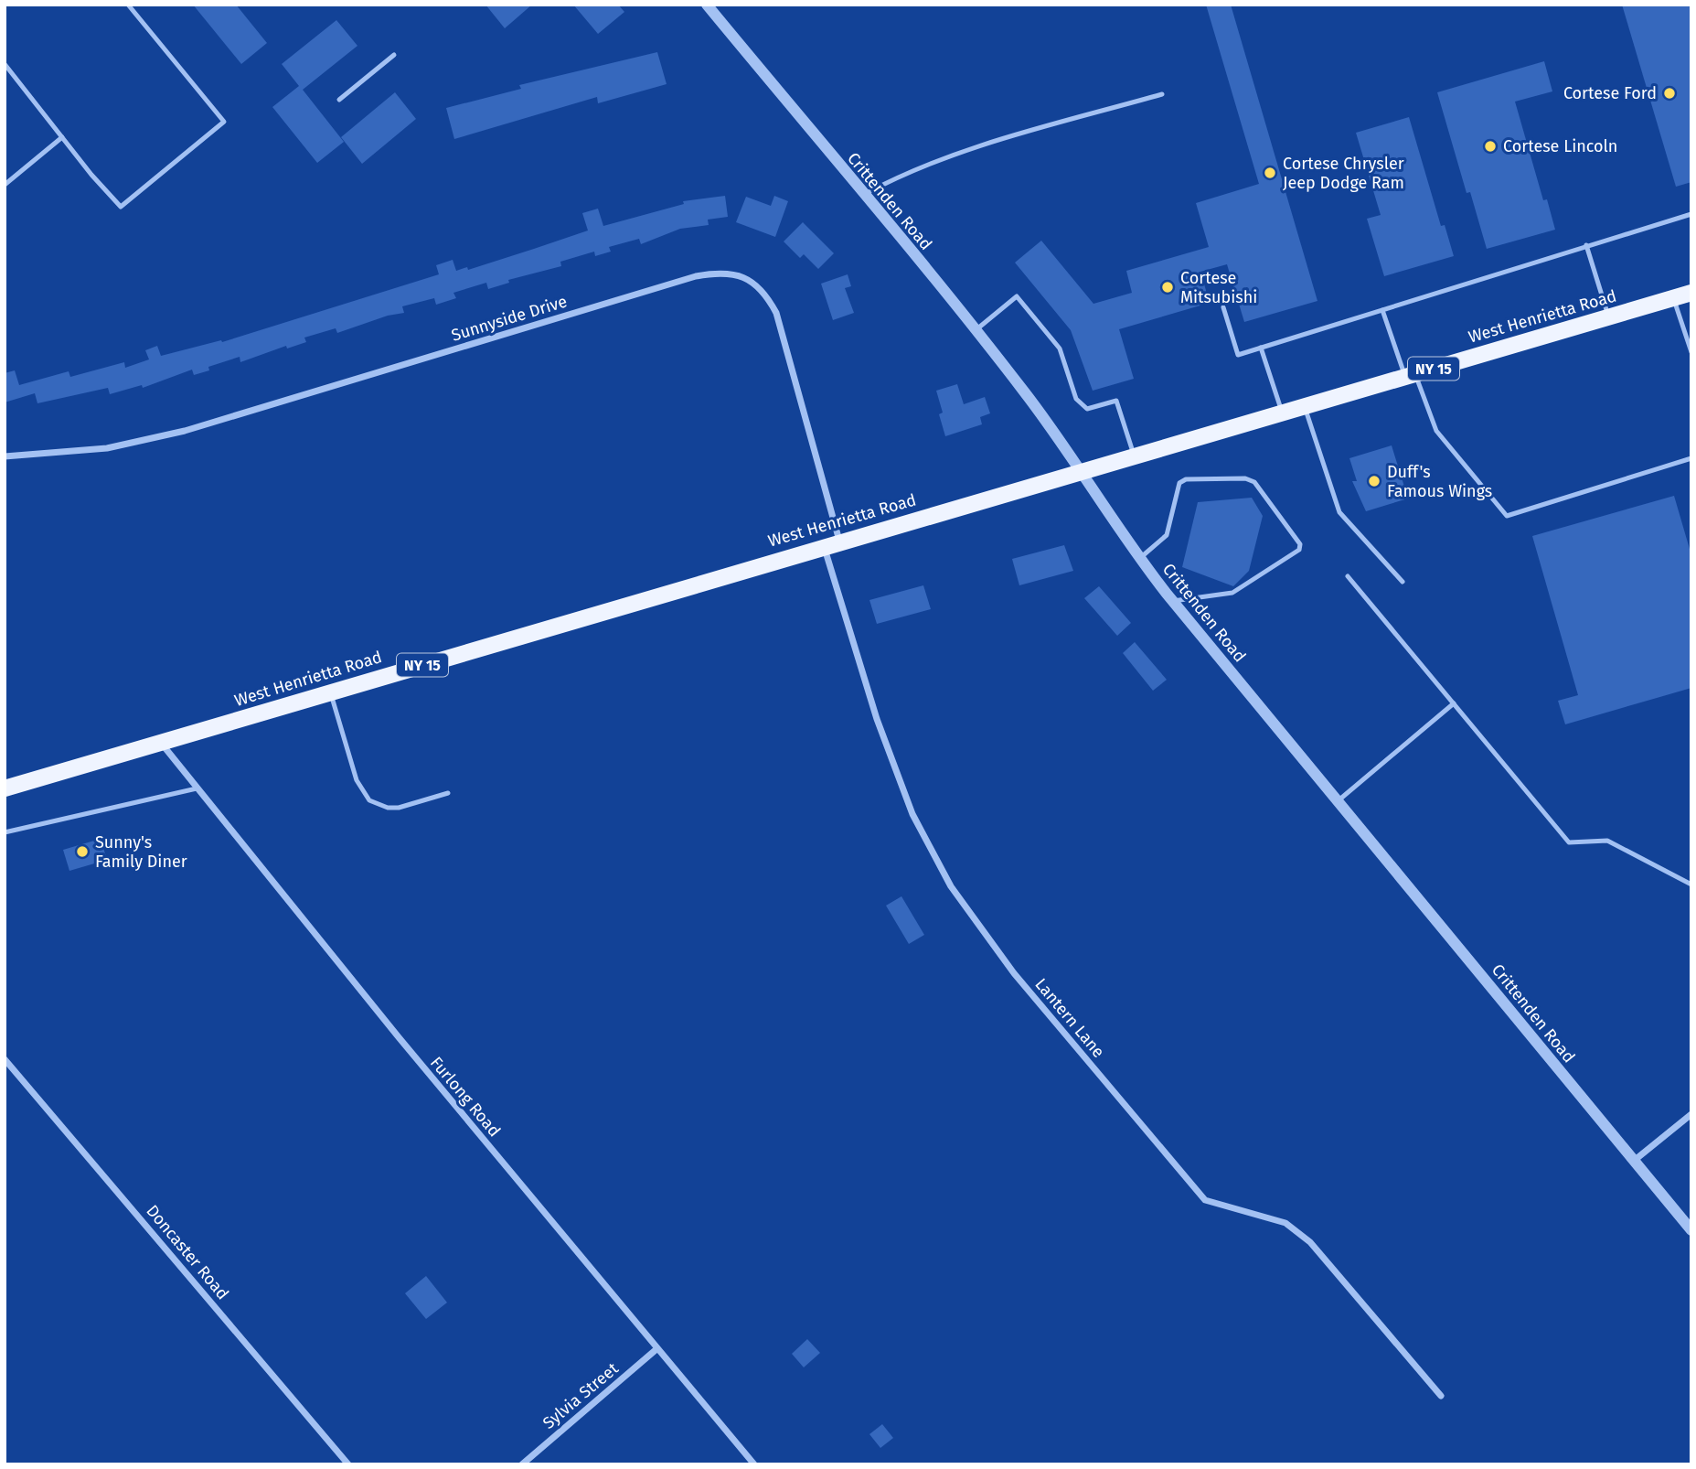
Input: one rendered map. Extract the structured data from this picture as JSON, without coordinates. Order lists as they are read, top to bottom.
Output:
{
  "streets": {
    "main road": ["West Henrietta Road", "NY 15"],
    "street": [
      "Crittenden Road",
      "Sunnyside Drive",
      "Lantern Lane",
      "Furlong Road",
      "Doncaster Road",
      "Sylvia Street"
    ]
  },
  "crossings": [
    ["Crittenden Road", "West Henrietta Road"],
    ["West Henrietta Road", "Sunnyside Drive"],
    ["West Henrietta Road", "Lantern Lane"],
    ["West Henrietta Road", "Furlong Road"],
    ["Sunnyside Drive", "Lantern Lane"],
    ["Furlong Road", "Sylvia Street"]
  ],
  "places": [
    "Cortese Ford",
    "Cortese Lincoln",
    "Cortese Chrysler Jeep Dodge Ram",
    "Cortese Mitsubishi",
    "Duff's Famous Wings",
    "Sunny's Family Diner"
  ]
}
